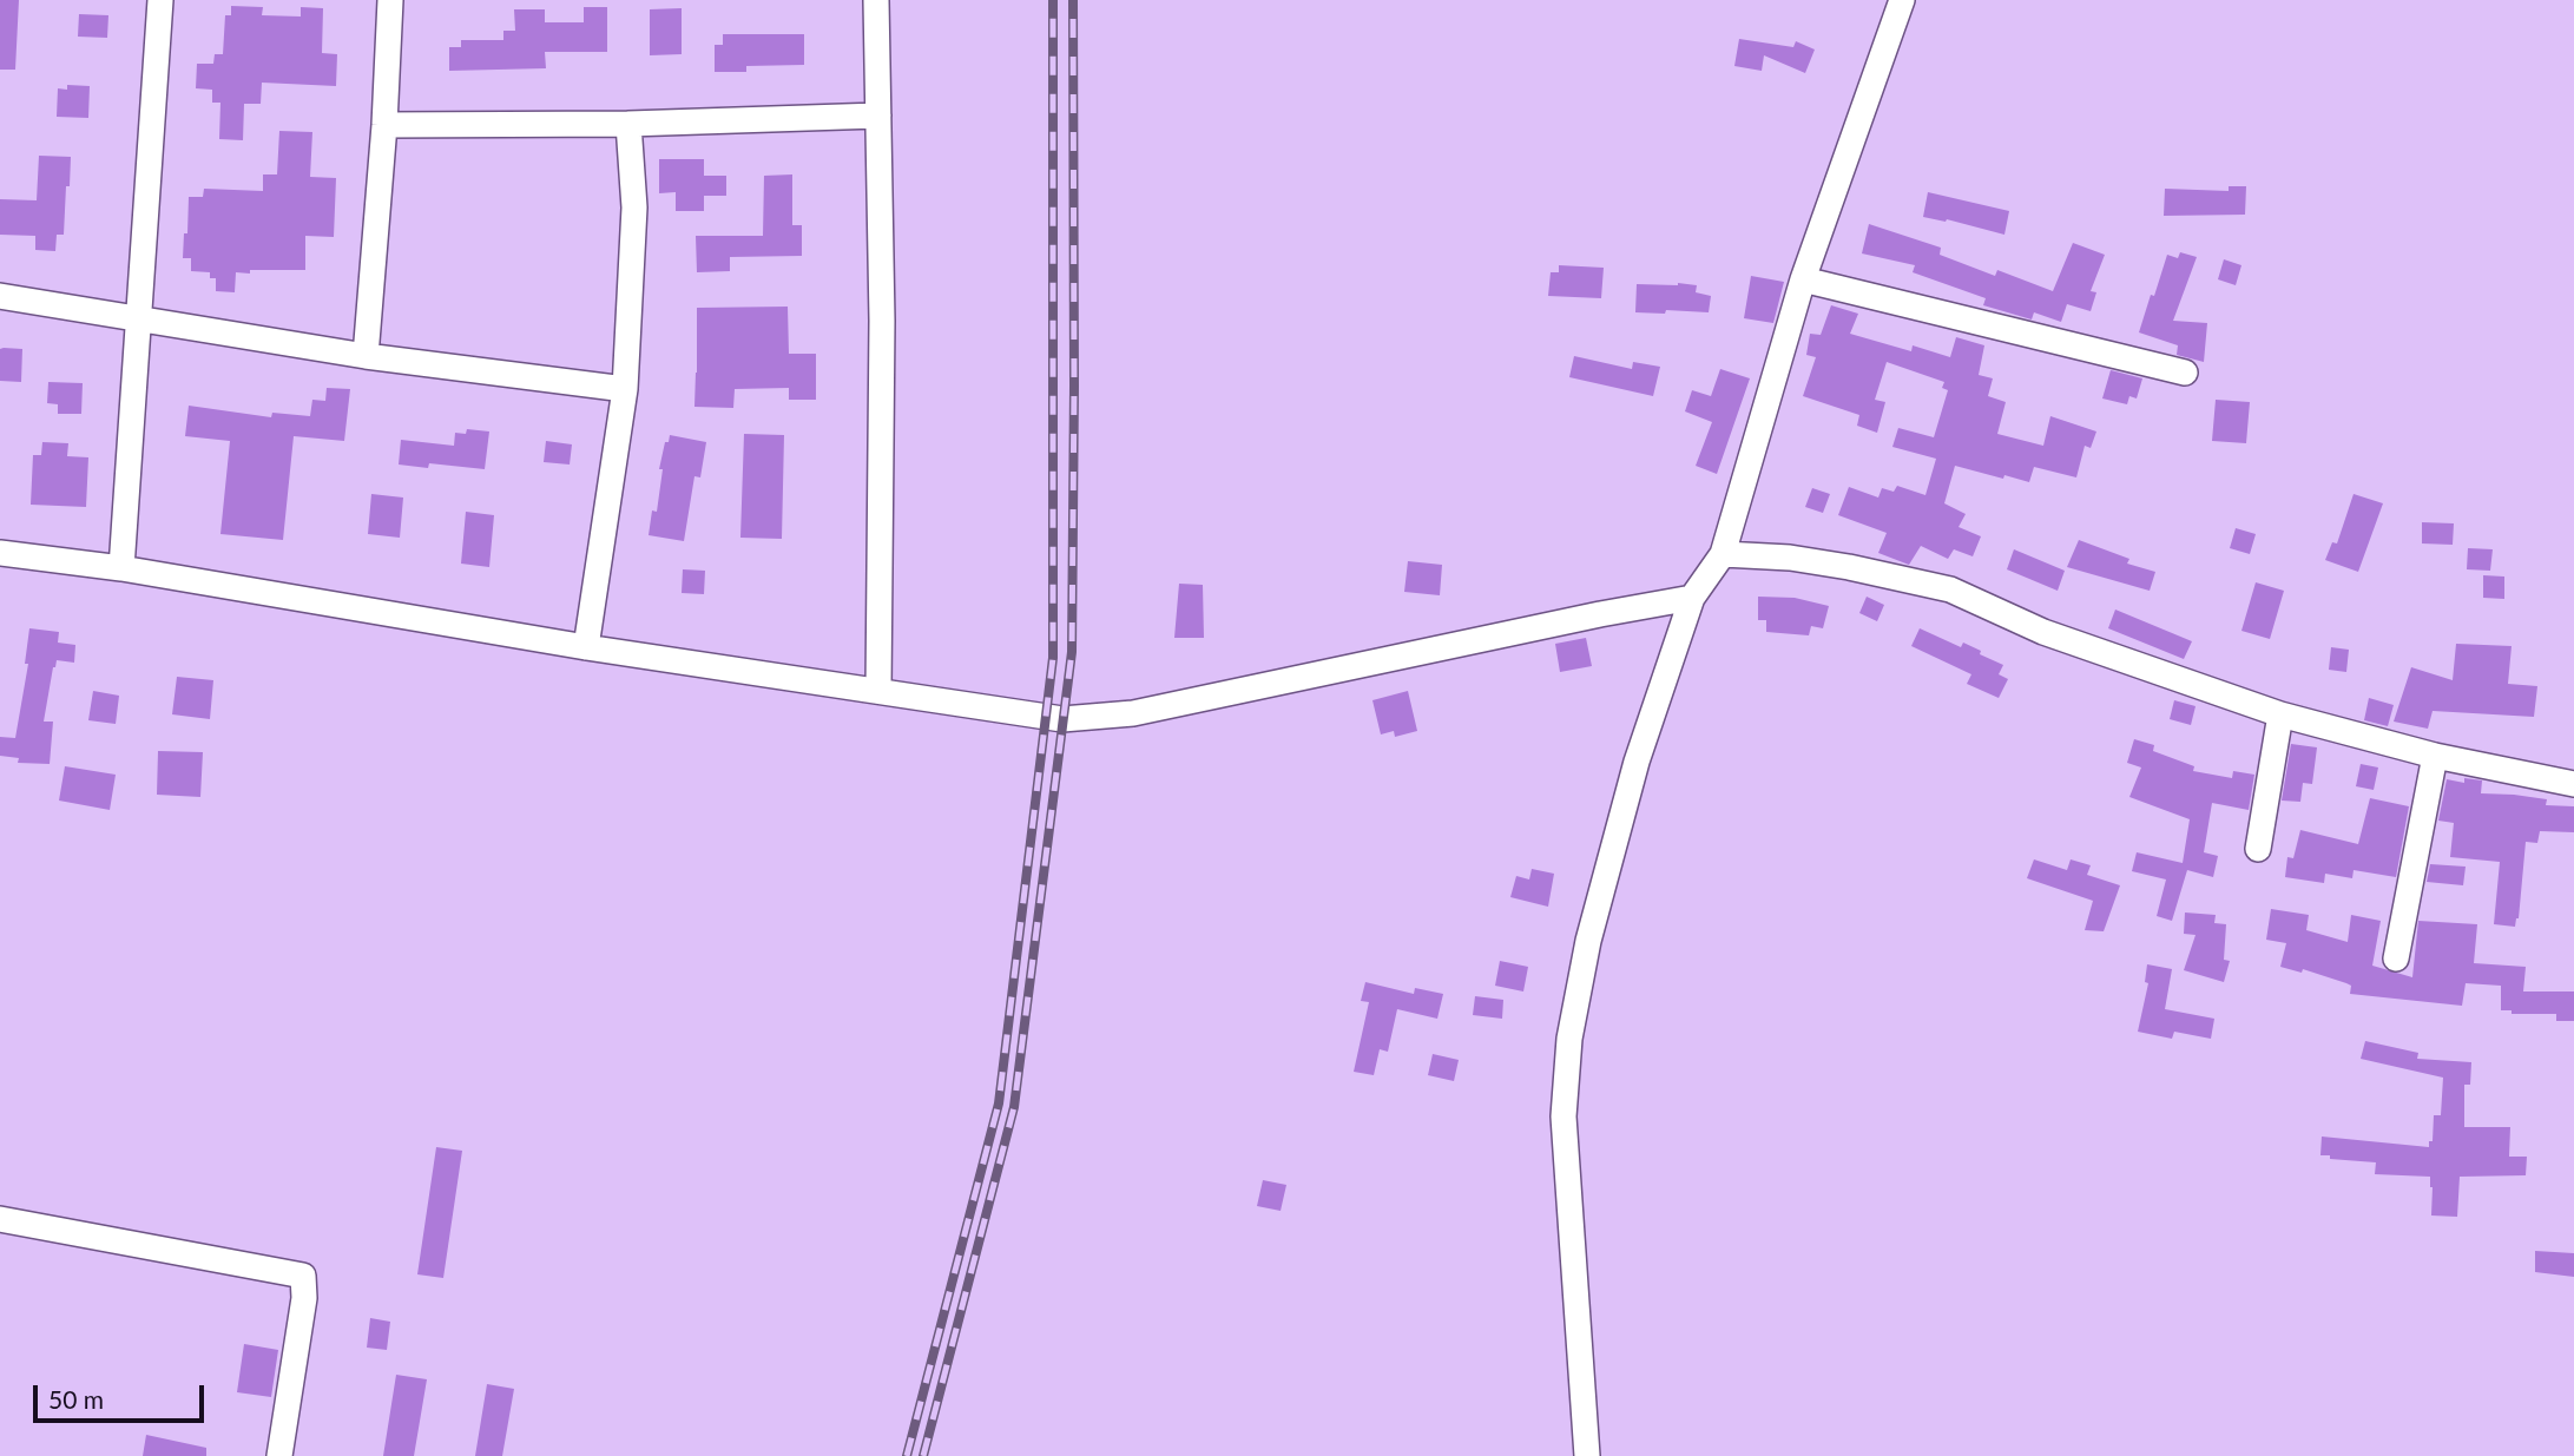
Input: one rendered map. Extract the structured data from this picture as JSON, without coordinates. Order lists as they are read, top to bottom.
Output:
{
  "scale_bar": "50 m"
}
